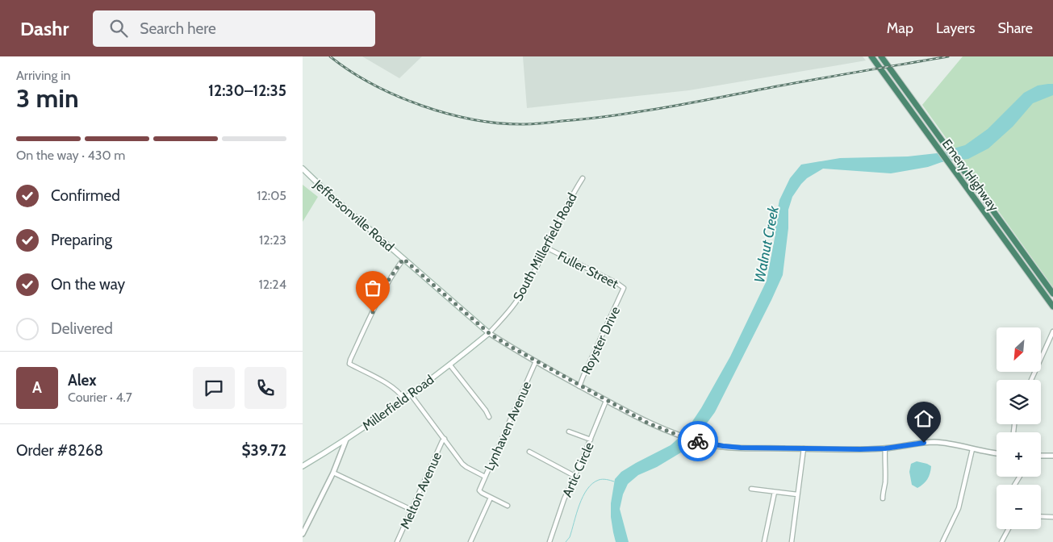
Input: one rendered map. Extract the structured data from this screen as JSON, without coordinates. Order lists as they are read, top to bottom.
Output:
{
  "streets": {
    "highway": ["Emery Highway"],
    "main road": ["Jeffersonville Road", "Millerfield Road"],
    "street": [
      "South Millerfield Road",
      "Fuller Street",
      "Royster Drive",
      "Lynhaven Avenue",
      "Artic Circle",
      "Melton Avenue"
    ]
  },
  "crossings": [
    ["Jeffersonville Road", "South Millerfield Road"],
    ["Jeffersonville Road", "Royster Drive"],
    ["Jeffersonville Road", "Millerfield Road"],
    ["Jeffersonville Road", "Lynhaven Avenue"],
    ["Jeffersonville Road", "Artic Circle"],
    ["South Millerfield Road", "Fuller Street"],
    ["South Millerfield Road", "Millerfield Road"],
    ["Fuller Street", "Royster Drive"]
  ],
  "water": ["Walnut Creek"],
  "north": "bottom left",
  "page": {
    "header": "Dashr",
    "search": "Search here",
    "nav": ["Map", "Layers", "Share"],
    "heading": ["3 min", "Arriving in", "12:30–12:35"],
    "panel": [
      "Alex",
      "Courier · 4.7",
      "Order #8268",
      "$39.72"
    ],
    "bar": "On the way · 430 m",
    "list": [
      ["Confirmed", "12:05"],
      ["Preparing", "12:23"],
      ["On the way", "12:24"],
      "Delivered"
    ],
    "map_buttons": ["+", "−"],
    "round": "A"
  }
}
